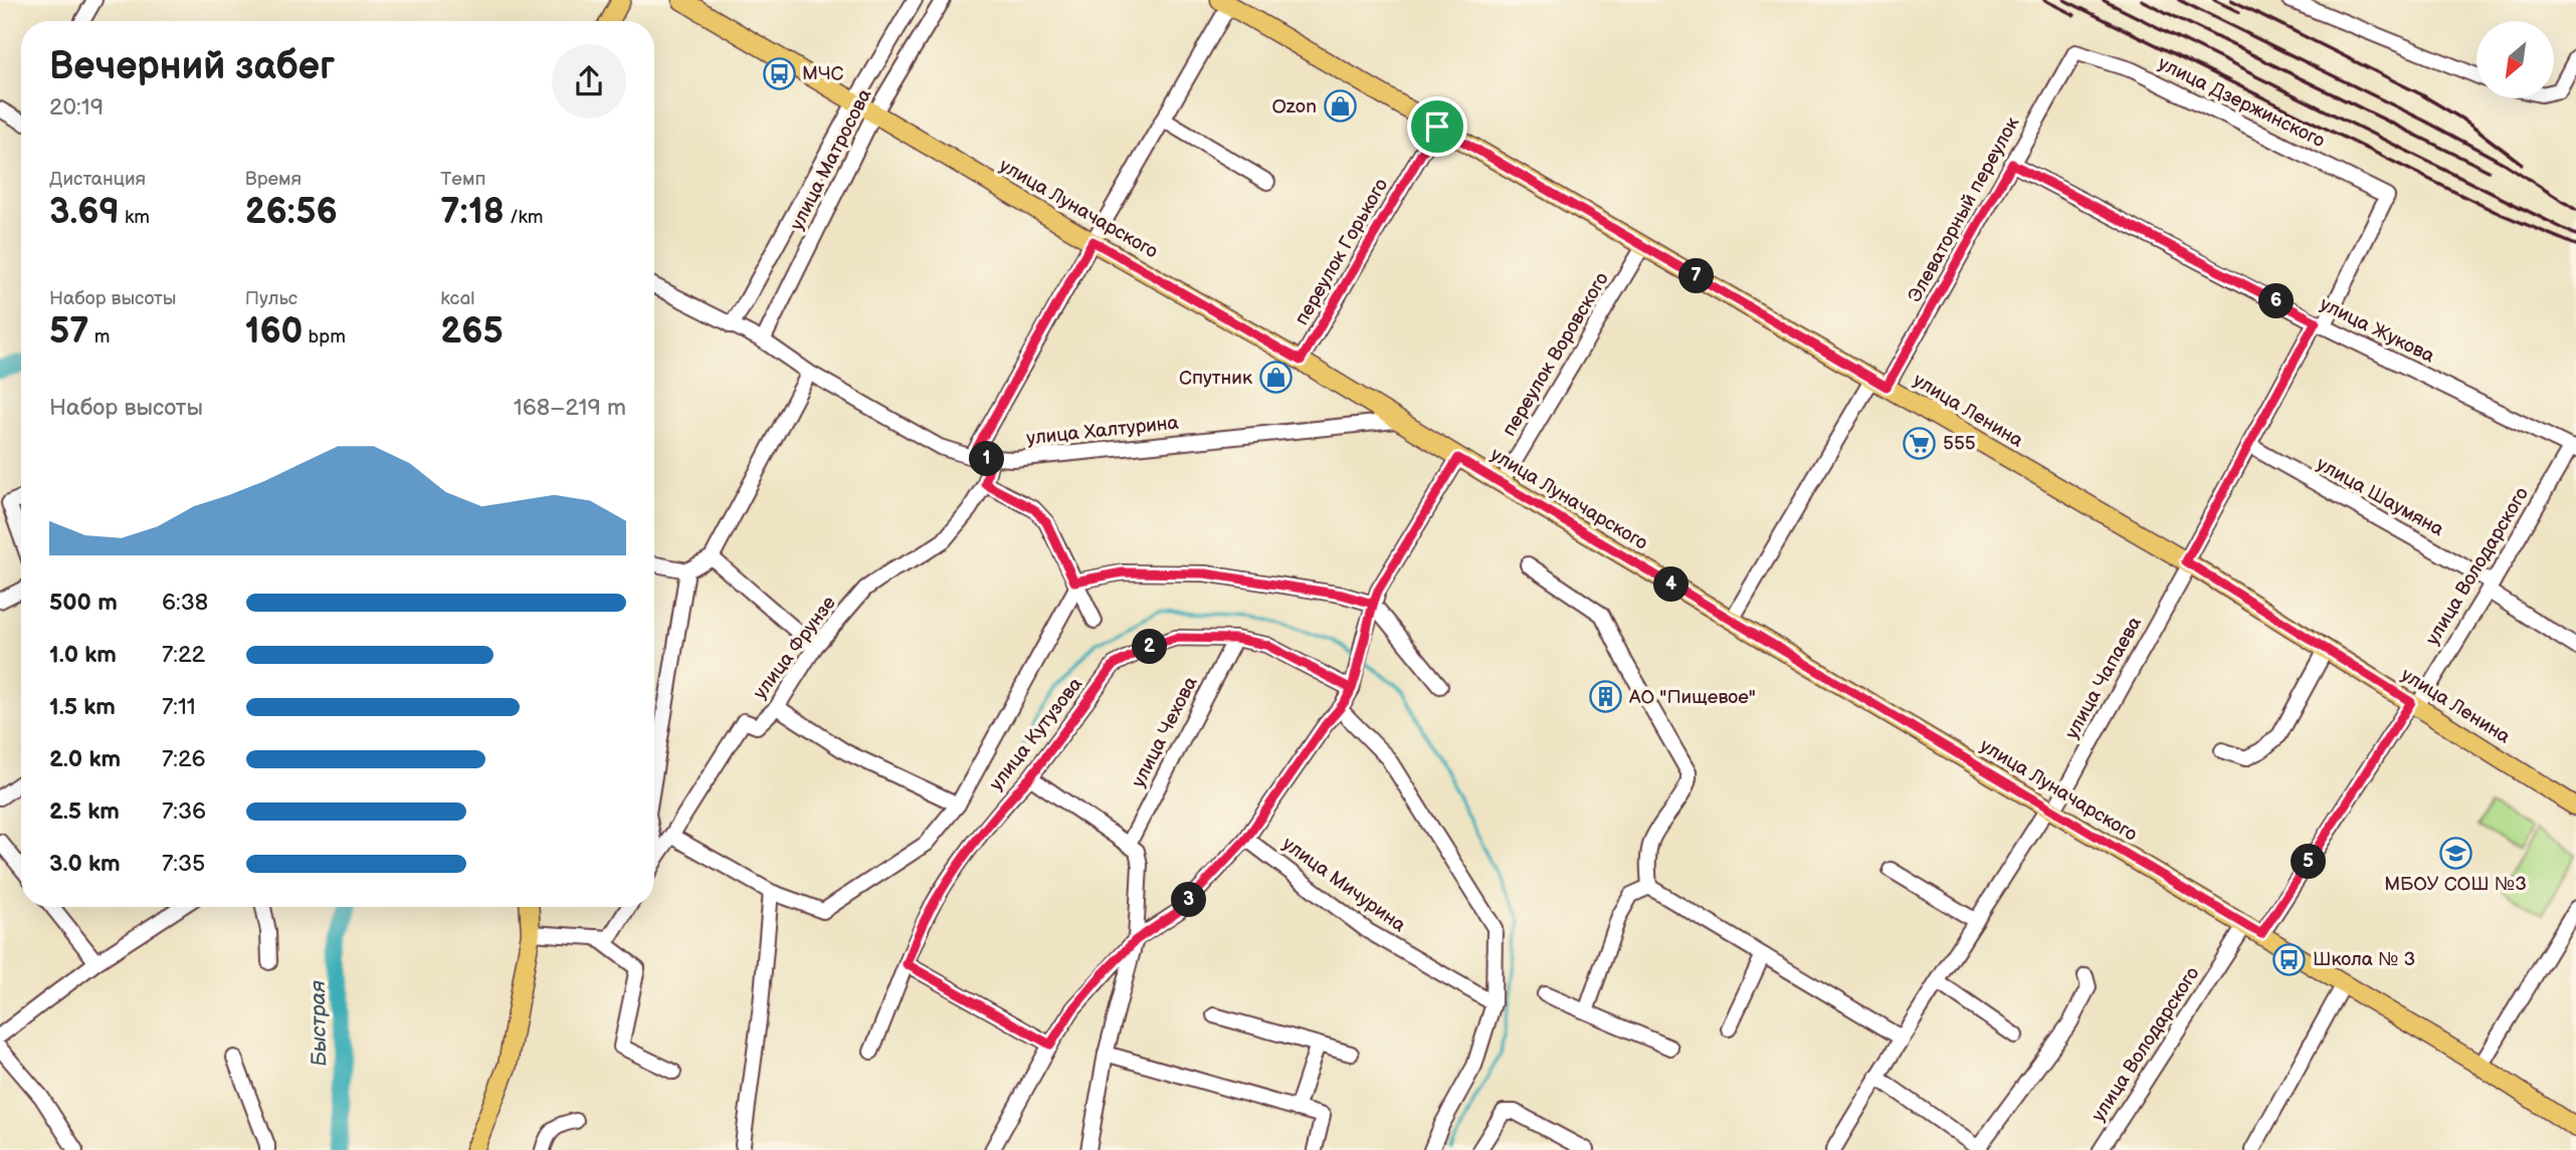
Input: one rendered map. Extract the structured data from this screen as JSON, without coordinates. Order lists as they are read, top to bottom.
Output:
{
  "streets": {
    "main road": ["улица Луначарского", "улица Ленина"],
    "street": [
      "улица Дзержинского",
      "улица Матросова",
      "Элеваторный переулок",
      "переулок Горького",
      "улица Жукова",
      "переулок Воровского",
      "улица Халтурина",
      "улица Шаумяна",
      "улица Володарского",
      "улица Фрунзе",
      "улица Чапаева",
      "улица Чехова",
      "улица Кутузова",
      "улица Мичурина"
    ]
  },
  "crossings": [
    ["улица Дзержинского", "Элеваторный переулок"],
    ["улица Дзержинского", "улица Чапаева"],
    ["улица Матросова", "улица Луначарского"],
    ["улица Матросова", "улица Халтурина"],
    ["улица Луначарского", "Элеваторный переулок"],
    ["улица Луначарского", "переулок Горького"],
    ["улица Луначарского", "переулок Воровского"],
    ["улица Луначарского", "улица Халтурина"],
    ["улица Луначарского", "улица Володарского"],
    ["улица Луначарского", "улица Чапаева"],
    ["Элеваторный переулок", "улица Жукова"],
    ["Элеваторный переулок", "улица Ленина"],
    ["переулок Горького", "улица Ленина"],
    ["улица Жукова", "улица Володарского"],
    ["улица Жукова", "улица Чапаева"],
    ["переулок Воровского", "улица Ленина"],
    ["улица Ленина", "улица Володарского"],
    ["улица Ленина", "улица Чапаева"],
    ["улица Халтурина", "улица Фрунзе"],
    ["улица Шаумяна", "улица Володарского"],
    ["улица Шаумяна", "улица Чапаева"],
    ["улица Фрунзе", "улица Кутузова"],
    ["улица Чехова", "улица Кутузова"]
  ],
  "water": ["Быстрая"],
  "places": {
    "bus stop": ["МЧС", "Школа № 3"],
    "shop": ["Ozon", "Спутник"],
    "supermarket": ["555"],
    "building": ["АО \"Пищевое\""],
    "school or university": ["МБОУ СОШ №3"]
  },
  "north": "bottom left",
  "page": {
    "heading": ["Вечерний забег", "20:19"],
    "stats": [
      ["Дистанция", "3.69 km"],
      ["Время", "26:56"],
      ["Темп", "7:18 /km"],
      ["Набор высоты", "57 m"],
      ["Пульс", "160 bpm"],
      ["kcal", "265"]
    ],
    "pins": [
      "7",
      "6",
      "1",
      "4",
      "2",
      "5",
      "3"
    ],
    "chart": ["Набор высоты", "168–219 m"],
    "list": [
      {
        "name": "500 m",
        "note": "6:38"
      },
      {
        "name": "1.0 km",
        "note": "7:22"
      },
      {
        "name": "1.5 km",
        "note": "7:11"
      },
      {
        "name": "2.0 km",
        "note": "7:26"
      },
      {
        "name": "2.5 km",
        "note": "7:36"
      },
      {
        "name": "3.0 km",
        "note": "7:35"
      }
    ]
  }
}
